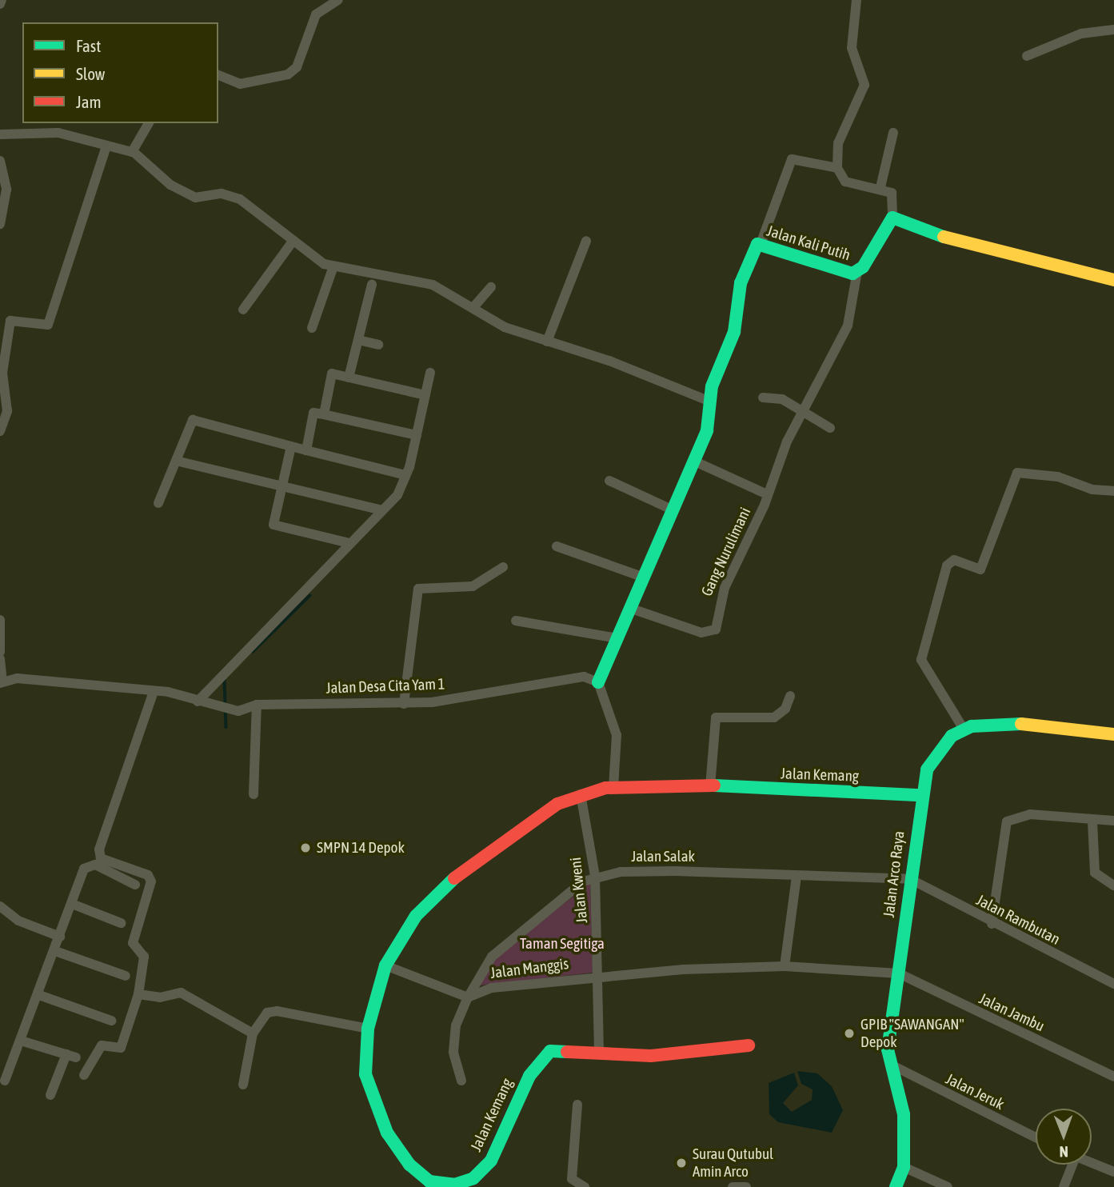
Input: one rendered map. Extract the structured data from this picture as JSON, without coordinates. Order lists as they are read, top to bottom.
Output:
{
  "streets": {
    "street": [
      "Jalan Kali Putih",
      "Gang Nurulimani",
      "Jalan Desa Cita Yam 1",
      "Jalan Kemang",
      "Jalan Salak",
      "Jalan Arco Raya",
      "Jalan Kweni",
      "Jalan Rambutan",
      "Jalan Manggis",
      "Jalan Jambu",
      "Jalan Jeruk"
    ]
  },
  "crossings": [
    ["Jalan Kali Putih", "Gang Nurulimani"],
    ["Jalan Kali Putih", "Jalan Desa Cita Yam 1"],
    ["Jalan Kemang", "Jalan Arco Raya"],
    ["Jalan Kemang", "Jalan Kweni"],
    ["Jalan Salak", "Jalan Arco Raya"],
    ["Jalan Salak", "Jalan Kweni"],
    ["Jalan Salak", "Jalan Rambutan"],
    ["Jalan Arco Raya", "Jalan Rambutan"],
    ["Jalan Arco Raya", "Jalan Manggis"],
    ["Jalan Arco Raya", "Jalan Jambu"],
    ["Jalan Arco Raya", "Jalan Jeruk"],
    ["Jalan Kweni", "Jalan Manggis"],
    ["Jalan Manggis", "Jalan Jambu"]
  ],
  "parks": ["Taman Segitiga"],
  "places": ["SMPN 14 Depok", "GPIB \"SAWANGAN\" Depok", "Surau Qutubul Amin Arco"],
  "legend": ["Fast", "Slow", "Jam"],
  "north": "bottom"
}
